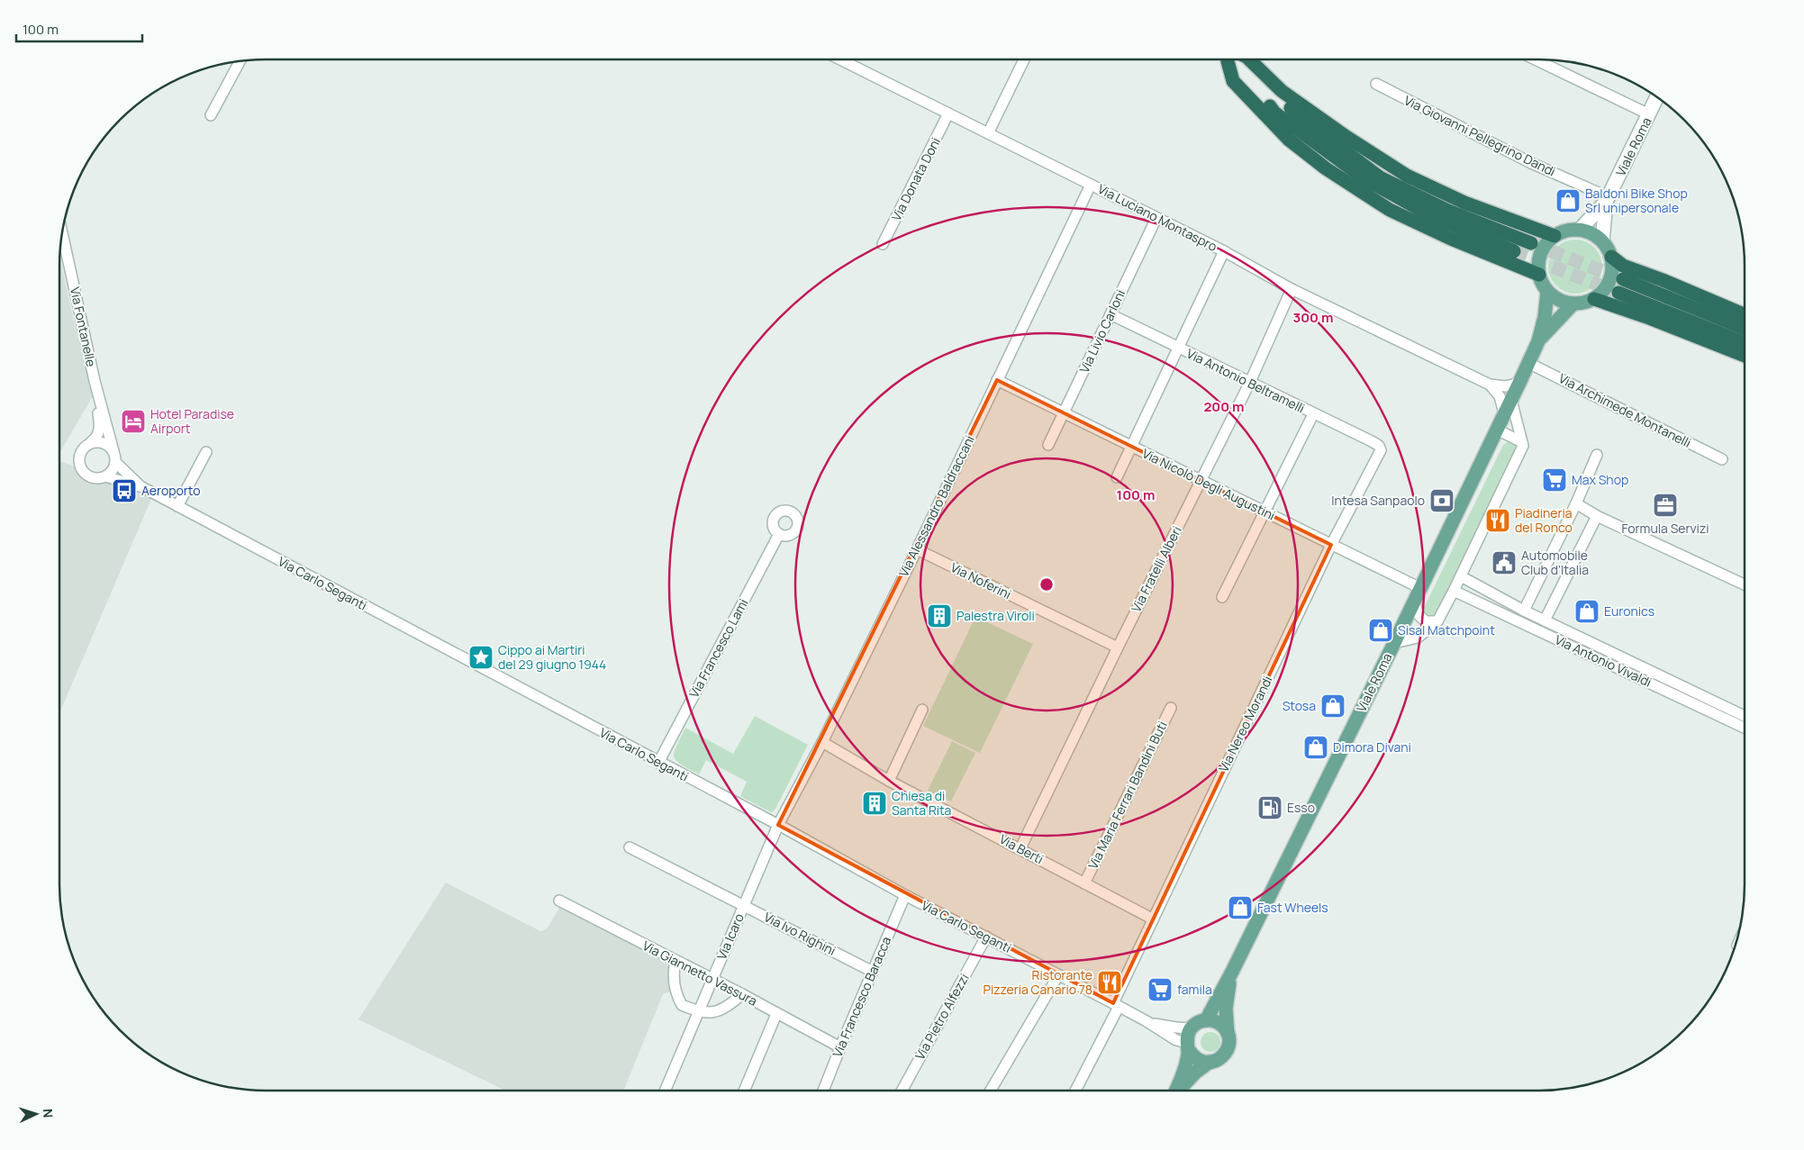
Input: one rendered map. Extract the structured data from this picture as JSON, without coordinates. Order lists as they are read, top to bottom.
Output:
{
  "streets": {
    "main road": ["Viale Roma"],
    "street": [
      "Via Giovanni Pellegrino Dandi",
      "Via Donata Doni",
      "Via Luciano Montaspro",
      "Via Fontanelle",
      "Via Livio Carloni",
      "Via Antonio Beltramelli",
      "Via Archimede Montanelli",
      "Via Nicolò Degli Augustini",
      "Via Alessandro Baldraccani",
      "Via Fratelli Alberi",
      "Via Noferini",
      "Via Carlo Seganti",
      "Via Francesco Lami",
      "Via Antonio Vivaldi",
      "Via Nereo Morandi",
      "Via Maria Ferrari Bandini Buti",
      "Via Berti",
      "Via Ivo Righini",
      "Via Icaro",
      "Via Giannetto Vassura",
      "Via Francesco Baracca",
      "Via Pietro Alfezzi"
    ]
  },
  "crossings": [
    ["Via Giovanni Pellegrino Dandi", "Viale Roma"],
    ["Viale Roma", "Via Luciano Montaspro"],
    ["Viale Roma", "Via Archimede Montanelli"],
    ["Viale Roma", "Via Nicolò Degli Augustini"],
    ["Viale Roma", "Via Carlo Seganti"],
    ["Via Donata Doni", "Via Luciano Montaspro"],
    ["Via Luciano Montaspro", "Via Livio Carloni"],
    ["Via Luciano Montaspro", "Via Alessandro Baldraccani"],
    ["Via Luciano Montaspro", "Via Fratelli Alberi"],
    ["Via Fontanelle", "Via Carlo Seganti"],
    ["Via Livio Carloni", "Via Antonio Beltramelli"],
    ["Via Livio Carloni", "Via Nicolò Degli Augustini"],
    ["Via Antonio Beltramelli", "Via Fratelli Alberi"],
    ["Via Antonio Beltramelli", "Via Nereo Morandi"],
    ["Via Nicolò Degli Augustini", "Via Alessandro Baldraccani"],
    ["Via Nicolò Degli Augustini", "Via Fratelli Alberi"],
    ["Via Nicolò Degli Augustini", "Via Nereo Morandi"],
    ["Via Alessandro Baldraccani", "Via Noferini"],
    ["Via Alessandro Baldraccani", "Via Carlo Seganti"],
    ["Via Alessandro Baldraccani", "Via Berti"],
    ["Via Alessandro Baldraccani", "Via Icaro"],
    ["Via Fratelli Alberi", "Via Noferini"],
    ["Via Fratelli Alberi", "Via Berti"],
    ["Via Carlo Seganti", "Via Francesco Lami"],
    ["Via Carlo Seganti", "Via Nereo Morandi"],
    ["Via Carlo Seganti", "Via Icaro"],
    ["Via Carlo Seganti", "Via Francesco Baracca"],
    ["Via Carlo Seganti", "Via Pietro Alfezzi"],
    ["Via Nereo Morandi", "Via Berti"],
    ["Via Maria Ferrari Bandini Buti", "Via Berti"],
    ["Via Ivo Righini", "Via Icaro"],
    ["Via Ivo Righini", "Via Francesco Baracca"],
    ["Via Icaro", "Via Giannetto Vassura"],
    ["Via Giannetto Vassura", "Via Francesco Baracca"]
  ],
  "places": {
    "shop": [
      "Baldoni Bike Shop Srl unipersonale",
      "Euronics",
      "Sisal Matchpoint",
      "Stosa",
      "Dimora Divani",
      "Fast Wheels"
    ],
    "hotel": ["Hotel Paradise Airport"],
    "supermarket": ["Max Shop", "famila"],
    "bus stop": ["Aeroporto"],
    "bank": ["Intesa Sanpaolo"],
    "office": ["Formula Servizi"],
    "restaurant": ["Piadineria del Ronco", "Ristorante Pizzeria Canario 78"],
    "public building": ["Automobile Club d'Italia"],
    "building": ["Palestra Viroli", "Chiesa di Santa Rita"],
    "place": ["Cippo ai Martiri del 29 giugno 1944"],
    "fuel station": ["Esso"]
  },
  "scale_bar": "100 m",
  "north": "right",
  "rings": ["300 m", "200 m", "100 m"]
}
